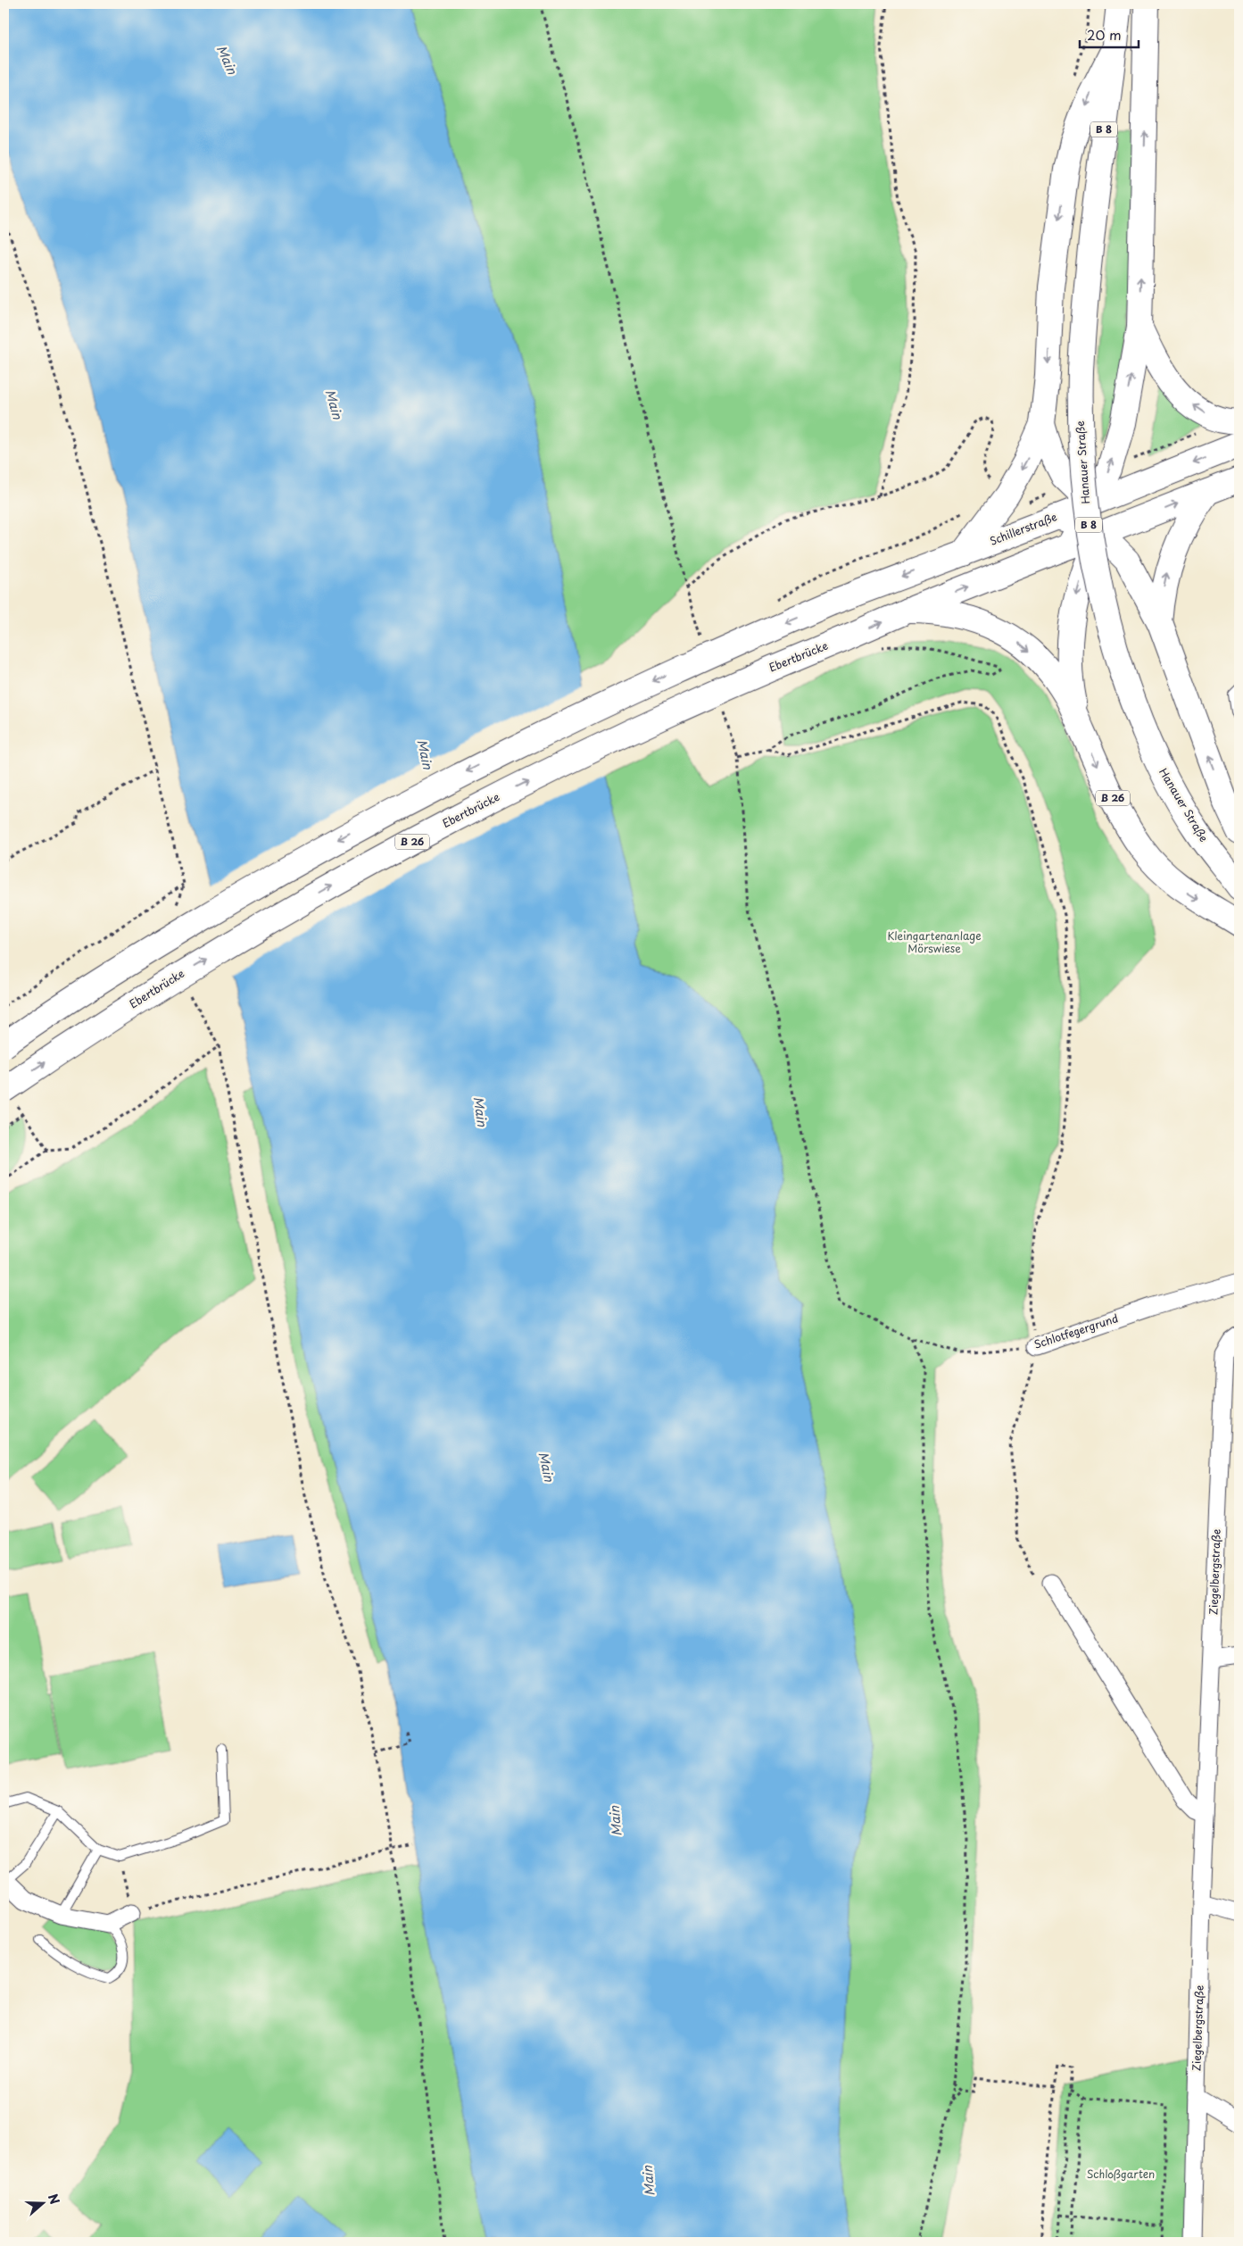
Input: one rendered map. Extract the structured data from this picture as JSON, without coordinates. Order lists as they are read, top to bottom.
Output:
{
  "streets": {
    "main road": [
      "B 8",
      "Hanauer Straße",
      "Schillerstraße",
      "Ebertbrücke",
      "B 26"
    ],
    "street": ["Schlotfegergrund", "Ziegelbergstraße"]
  },
  "crossings": [
    ["Schillerstraße", "Ebertbrücke"]
  ],
  "one_way": ["Ebertbrücke"],
  "water": ["Main"],
  "parks": ["Kleingartenanlage Mörswiese", "Schloßgarten"],
  "scale_bar": "20 m",
  "north": "right"
}
